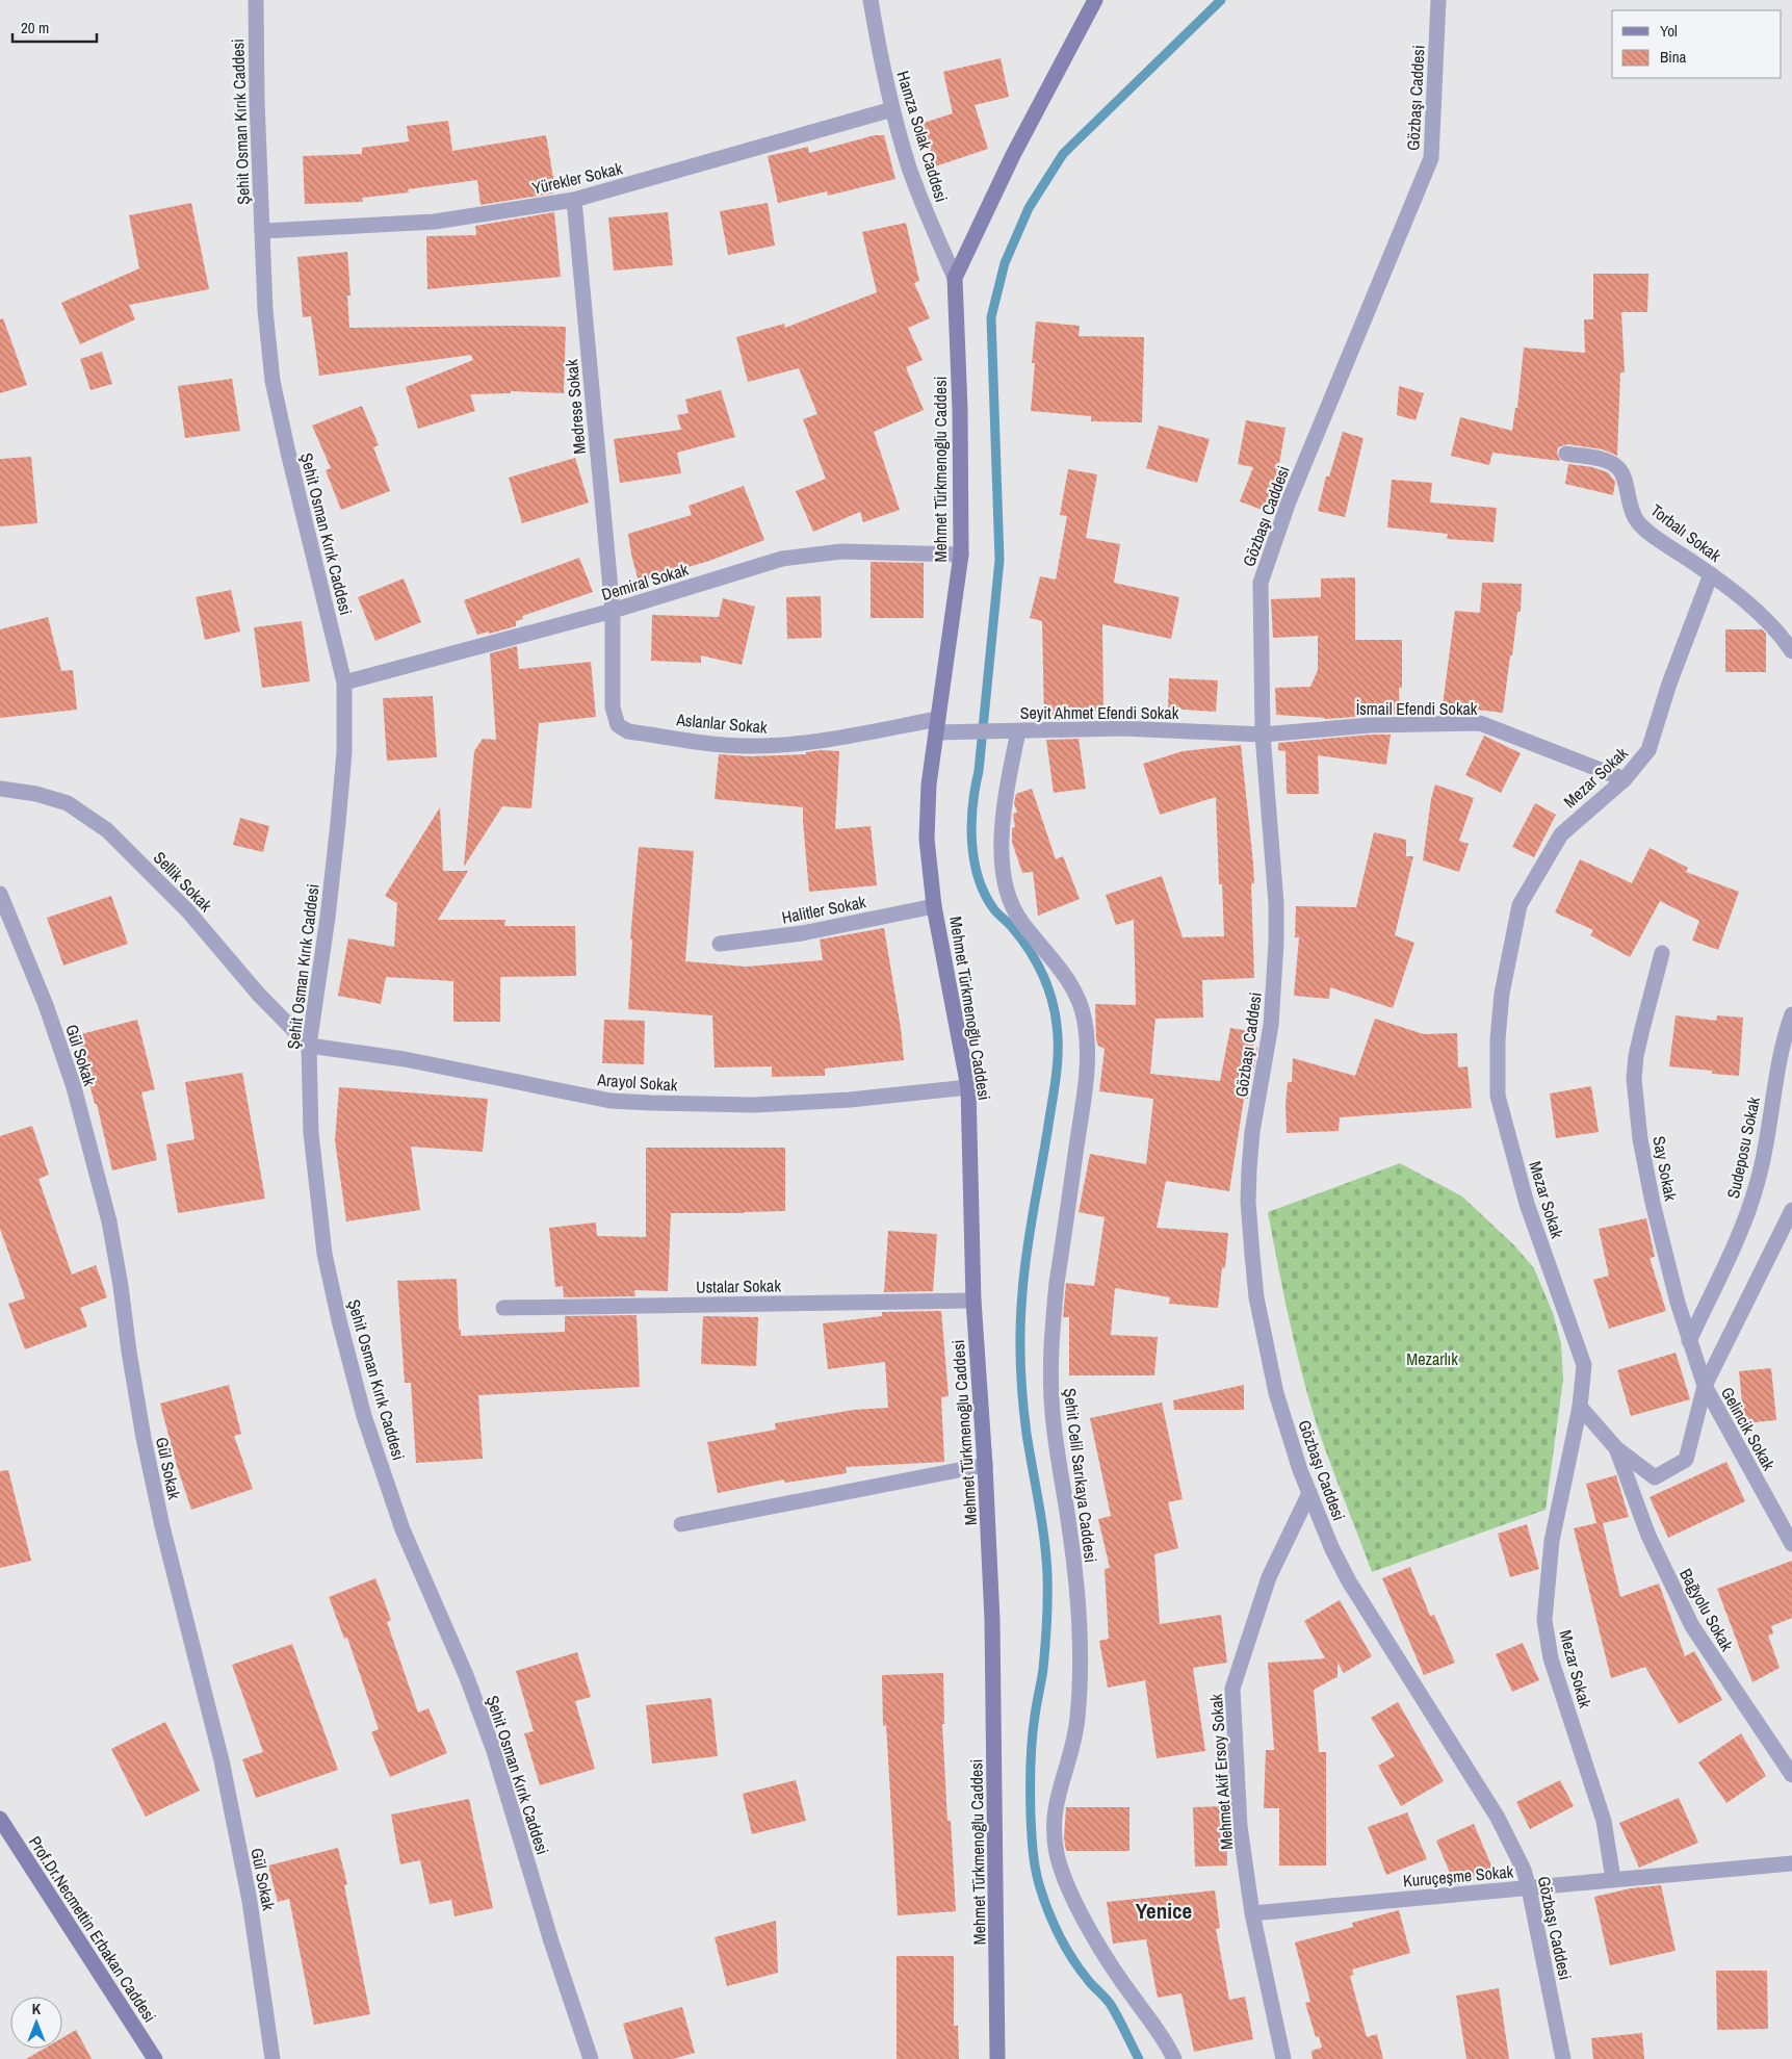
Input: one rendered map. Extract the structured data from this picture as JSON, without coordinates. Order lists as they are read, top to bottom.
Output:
{
  "streets": {
    "main road": ["Mehmet Türkmenoğlu Caddesi", "Prof.Dr.Necmettin Erbakan Caddesi"],
    "street": [
      "Gözbaşı Caddesi",
      "Şehit Osman Kırık Caddesi",
      "Hamza Solak Caddesi",
      "Yürekler Sokak",
      "Medrese Sokak",
      "Torbalı Sokak",
      "Demiral Sokak",
      "İsmail Efendi Sokak",
      "Seyit Ahmet Efendi Sokak",
      "Aslanlar Sokak",
      "Mezar Sokak",
      "Sellik Sokak",
      "Halitler Sokak",
      "Gül Sokak",
      "Arayol Sokak",
      "Sudeposu Sokak",
      "Say Sokak",
      "Ustalar Sokak",
      "Gelincik Sokak",
      "Şehit Celil Sarıkaya Caddesi",
      "Bağyolu Sokak",
      "Mehmet Akif Ersoy Sokak",
      "Kuruçeşme Sokak"
    ]
  },
  "crossings": [
    ["Gözbaşı Caddesi", "İsmail Efendi Sokak"],
    ["Gözbaşı Caddesi", "Seyit Ahmet Efendi Sokak"],
    ["Gözbaşı Caddesi", "Mehmet Akif Ersoy Sokak"],
    ["Gözbaşı Caddesi", "Kuruçeşme Sokak"],
    ["Şehit Osman Kırık Caddesi", "Yürekler Sokak"],
    ["Şehit Osman Kırık Caddesi", "Demiral Sokak"],
    ["Şehit Osman Kırık Caddesi", "Sellik Sokak"],
    ["Şehit Osman Kırık Caddesi", "Arayol Sokak"],
    ["Hamza Solak Caddesi", "Yürekler Sokak"],
    ["Hamza Solak Caddesi", "Mehmet Türkmenoğlu Caddesi"],
    ["Yürekler Sokak", "Medrese Sokak"],
    ["Medrese Sokak", "Demiral Sokak"],
    ["Medrese Sokak", "Aslanlar Sokak"],
    ["Mehmet Türkmenoğlu Caddesi", "Demiral Sokak"],
    ["Mehmet Türkmenoğlu Caddesi", "Seyit Ahmet Efendi Sokak"],
    ["Mehmet Türkmenoğlu Caddesi", "Aslanlar Sokak"],
    ["Mehmet Türkmenoğlu Caddesi", "Halitler Sokak"],
    ["Mehmet Türkmenoğlu Caddesi", "Arayol Sokak"],
    ["Mehmet Türkmenoğlu Caddesi", "Ustalar Sokak"],
    ["Torbalı Sokak", "Mezar Sokak"],
    ["Demiral Sokak", "Aslanlar Sokak"],
    ["İsmail Efendi Sokak", "Seyit Ahmet Efendi Sokak"],
    ["İsmail Efendi Sokak", "Mezar Sokak"],
    ["Seyit Ahmet Efendi Sokak", "Aslanlar Sokak"],
    ["Seyit Ahmet Efendi Sokak", "Şehit Celil Sarıkaya Caddesi"],
    ["Mezar Sokak", "Kuruçeşme Sokak"],
    ["Sellik Sokak", "Arayol Sokak"],
    ["Sudeposu Sokak", "Say Sokak"],
    ["Say Sokak", "Gelincik Sokak"],
    ["Mehmet Akif Ersoy Sokak", "Kuruçeşme Sokak"]
  ],
  "districts": ["Yenice"],
  "parks": ["Mezarlık"],
  "legend": ["Yol", "Bina"],
  "scale_bar": "20 m",
  "north": "top"
}
